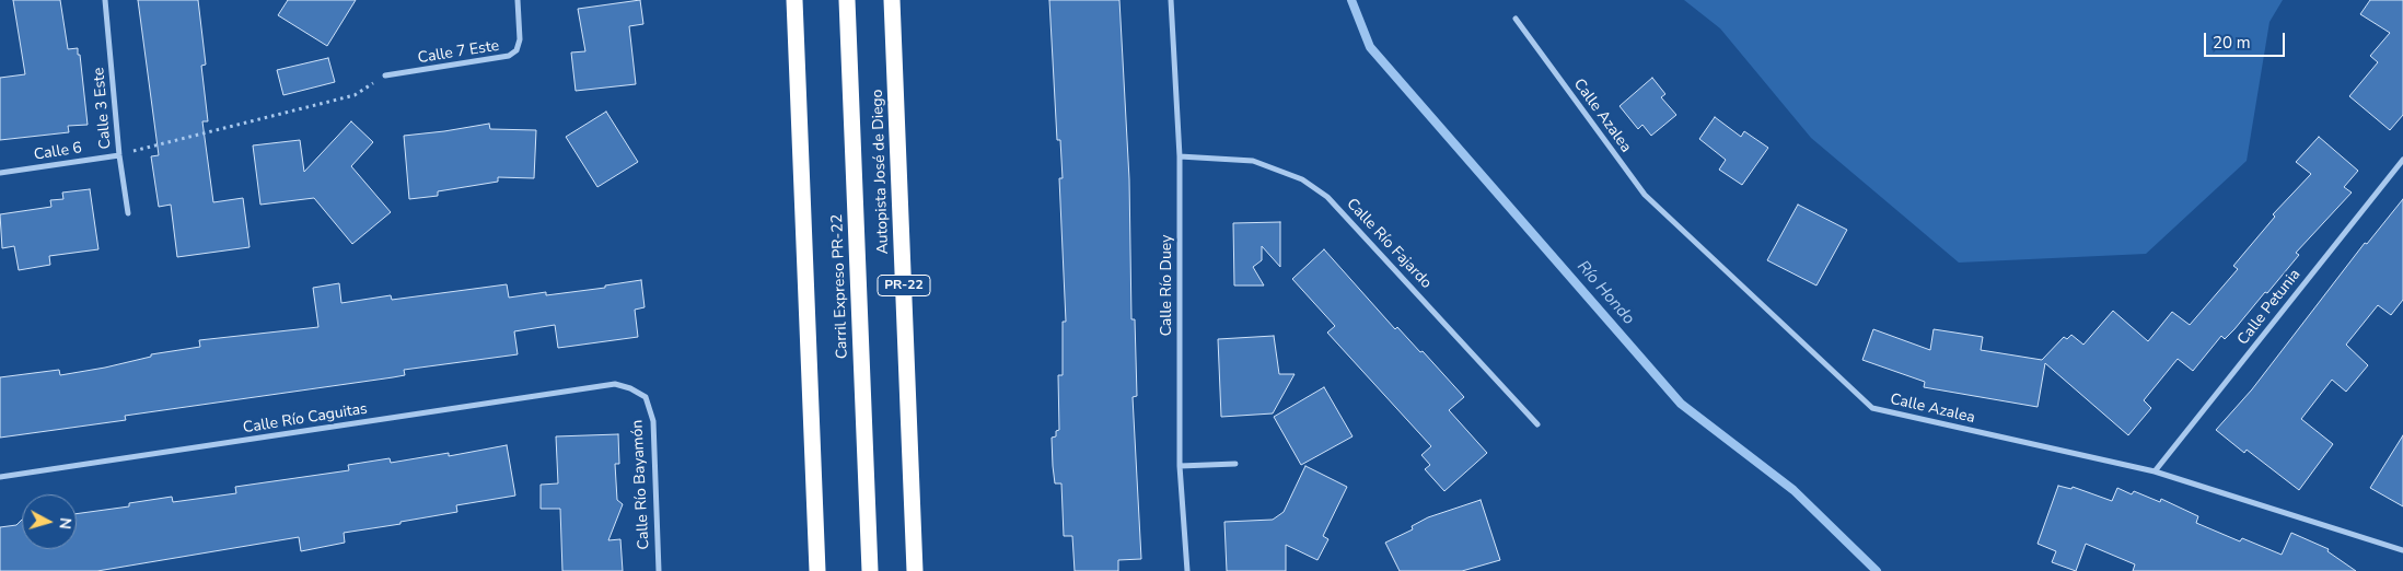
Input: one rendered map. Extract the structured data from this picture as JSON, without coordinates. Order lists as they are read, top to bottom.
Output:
{
  "streets": {
    "highway": ["Autopista José de Diego", "PR-22", "Carril Expreso PR-22"],
    "street": [
      "Calle 7 Este",
      "Calle 3 Este",
      "Calle Azalea",
      "Calle 6",
      "Calle Río Fajardo",
      "Calle Río Duey",
      "Calle Petunia",
      "Calle Río Caguitas",
      "Calle Río Bayamón"
    ]
  },
  "crossings": [
    ["Calle 3 Este", "Calle 6"],
    ["Calle Azalea", "Calle Petunia"],
    ["Calle Río Fajardo", "Calle Río Duey"],
    ["Calle Río Caguitas", "Calle Río Bayamón"]
  ],
  "water": ["Río Hondo"],
  "scale_bar": "20 m",
  "north": "right"
}
